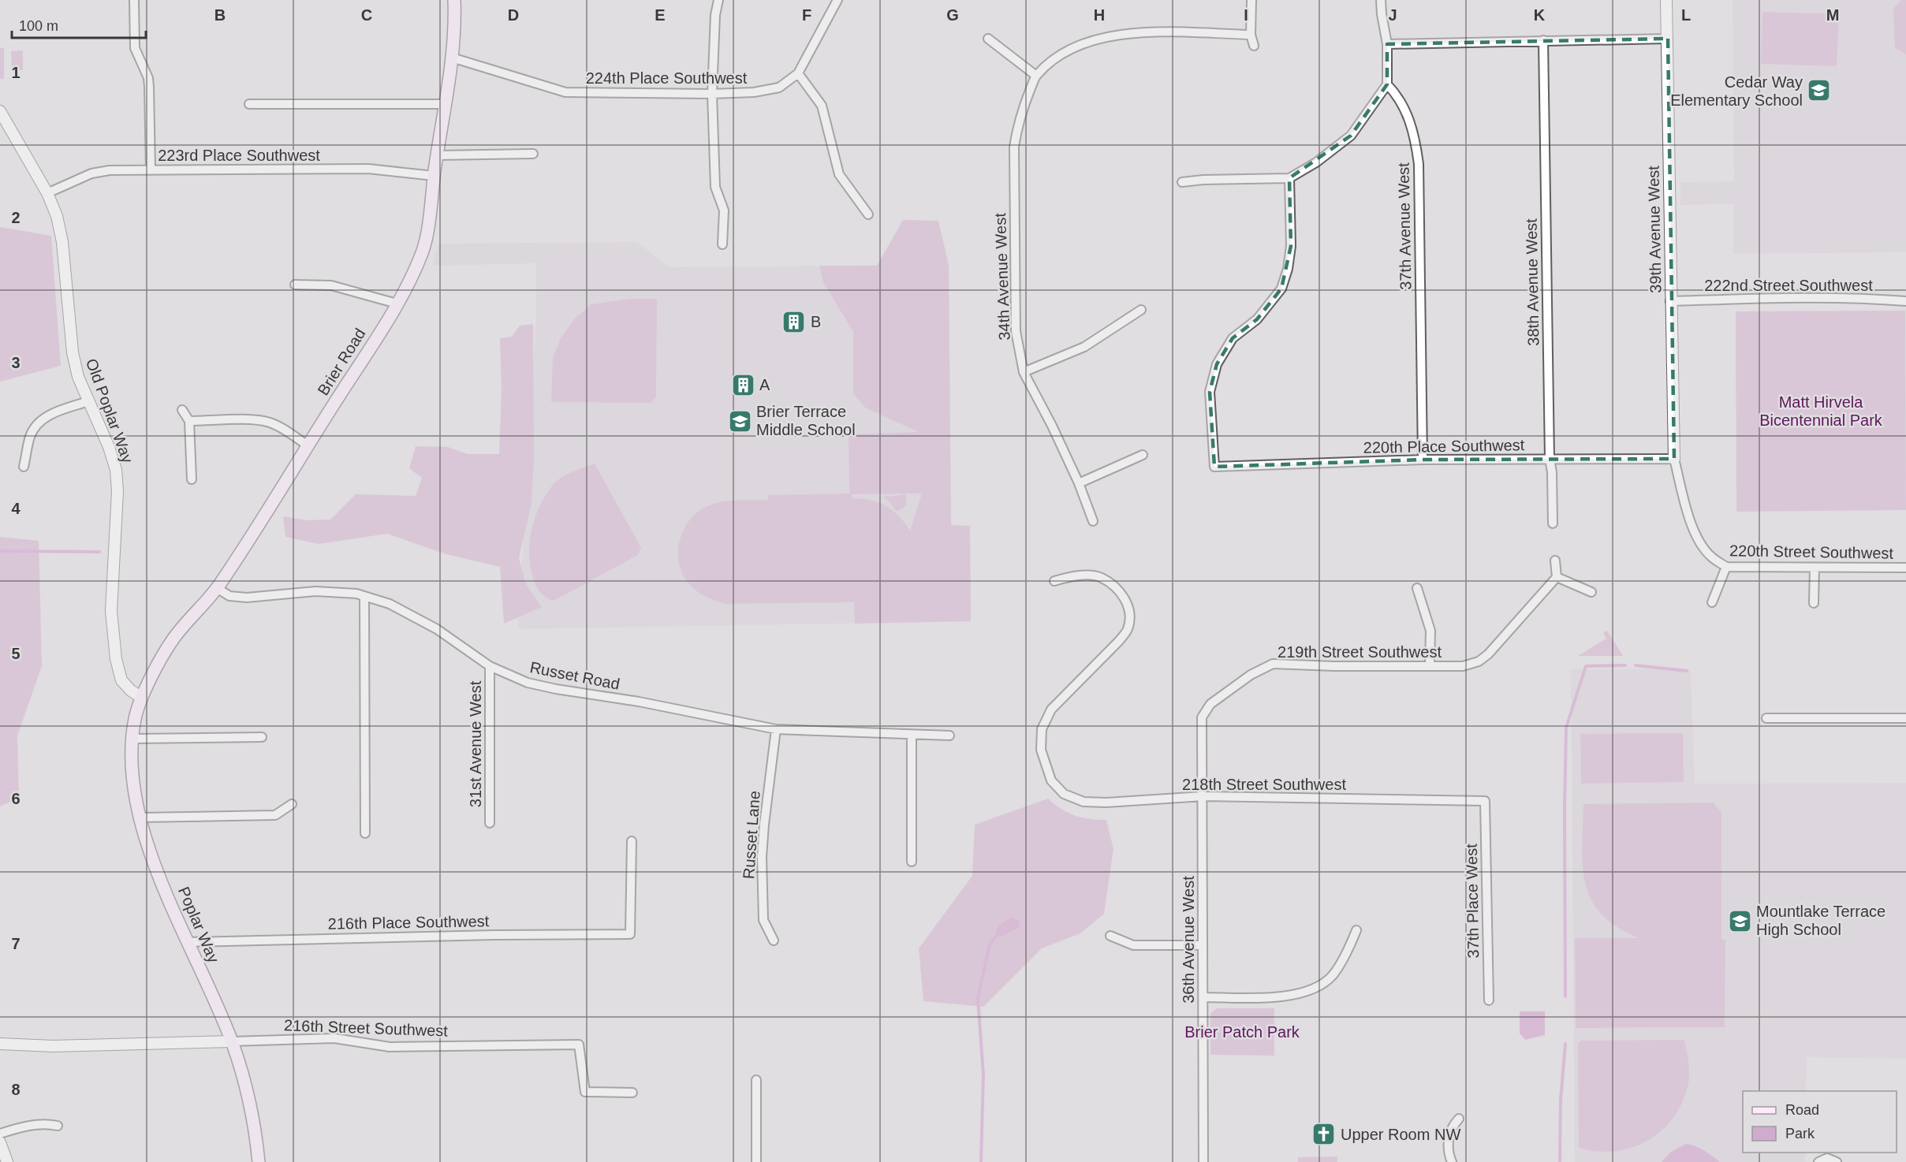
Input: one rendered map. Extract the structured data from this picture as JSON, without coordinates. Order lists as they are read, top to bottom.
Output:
{
  "streets": {
    "main road": ["Brier Road", "Poplar Way"],
    "street": [
      "224th Place Southwest",
      "223rd Place Southwest",
      "37th Avenue West",
      "39th Avenue West",
      "34th Avenue West",
      "38th Avenue West",
      "222nd Street Southwest",
      "Old Poplar Way",
      "220th Place Southwest",
      "220th Street Southwest",
      "219th Street Southwest",
      "Russet Road",
      "31st Avenue West",
      "218th Street Southwest",
      "Russet Lane",
      "37th Place West",
      "216th Place Southwest",
      "36th Avenue West",
      "216th Street Southwest"
    ]
  },
  "crossings": [
    ["224th Place Southwest", "Brier Road"],
    ["223rd Place Southwest", "Brier Road"],
    ["223rd Place Southwest", "Old Poplar Way"],
    ["37th Avenue West", "220th Place Southwest"],
    ["39th Avenue West", "222nd Street Southwest"],
    ["39th Avenue West", "220th Place Southwest"],
    ["39th Avenue West", "220th Street Southwest"],
    ["38th Avenue West", "220th Place Southwest"],
    ["Brier Road", "Old Poplar Way"],
    ["Brier Road", "Russet Road"],
    ["Brier Road", "Poplar Way"],
    ["Old Poplar Way", "Poplar Way"],
    ["220th Place Southwest", "220th Street Southwest"],
    ["219th Street Southwest", "36th Avenue West"],
    ["Russet Road", "31st Avenue West"],
    ["Russet Road", "Russet Lane"],
    ["218th Street Southwest", "37th Place West"],
    ["218th Street Southwest", "36th Avenue West"],
    ["216th Place Southwest", "Poplar Way"],
    ["Poplar Way", "216th Street Southwest"]
  ],
  "parks": ["Matt Hirvela Bicentennial Park", "Brier Patch Park"],
  "places": {
    "school or university": ["Cedar Way Elementary School", "Brier Terrace Middle School", "Mountlake Terrace High School"],
    "building": ["B", "A"],
    "church": ["Upper Room NW"]
  },
  "legend": ["Road", "Park"],
  "scale_bar": "100 m",
  "grid": {
    "columns": [
      "B",
      "C",
      "D",
      "E",
      "F",
      "G",
      "H",
      "I",
      "J",
      "K",
      "L",
      "M"
    ],
    "rows": [
      "1",
      "2",
      "3",
      "4",
      "5",
      "6",
      "7",
      "8"
    ]
  }
}
